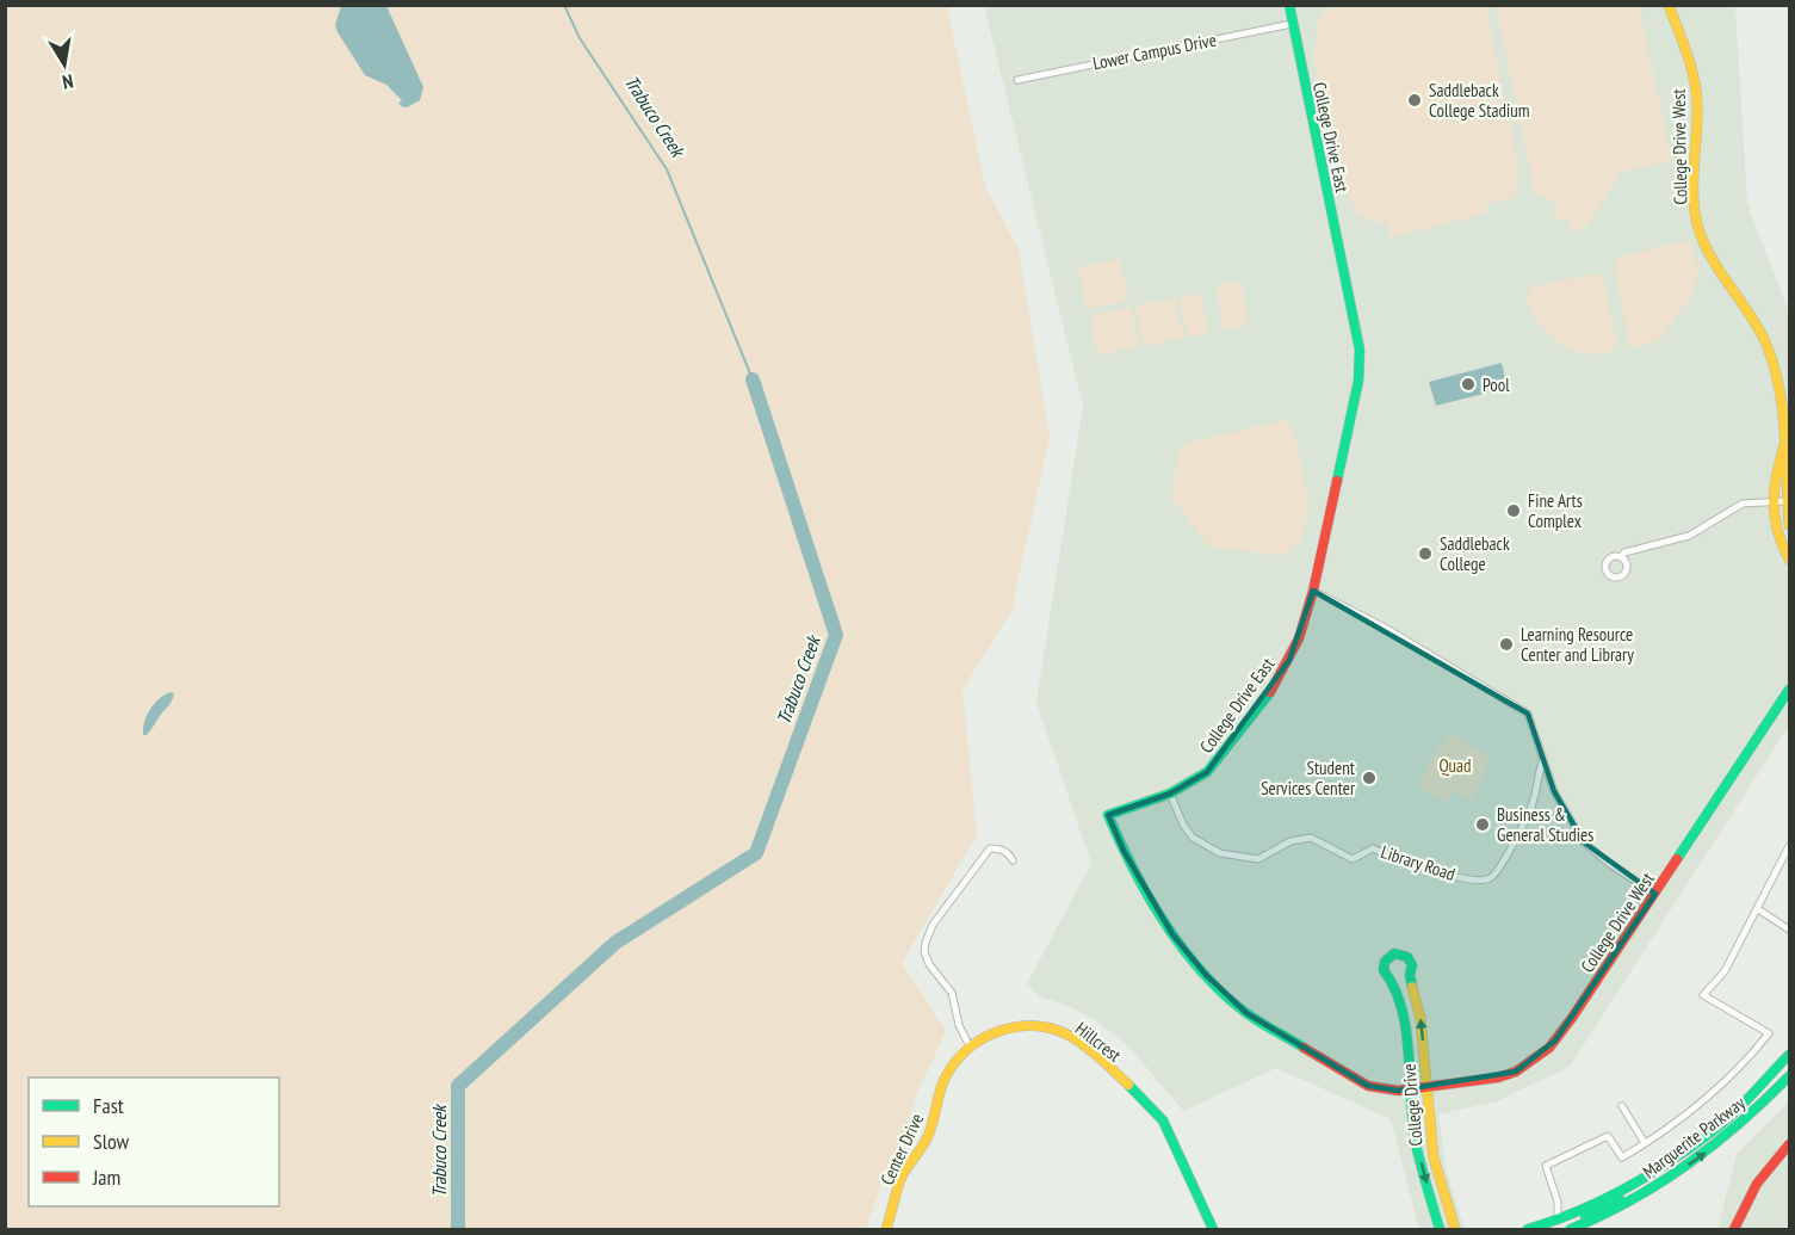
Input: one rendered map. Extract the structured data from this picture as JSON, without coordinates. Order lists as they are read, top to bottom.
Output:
{
  "streets": {
    "street": [
      "Lower Campus Drive",
      "College Drive East",
      "College Drive West",
      "Library Road",
      "Hillcrest",
      "College Drive",
      "Marguerite Parkway",
      "Center Drive"
    ]
  },
  "crossings": [
    ["Lower Campus Drive", "College Drive East"],
    ["College Drive East", "College Drive West"],
    ["College Drive East", "Library Road"],
    ["College Drive East", "College Drive"],
    ["College Drive West", "College Drive"],
    ["Hillcrest", "Center Drive"]
  ],
  "water": ["Trabuco Creek"],
  "parks": ["Quad"],
  "places": [
    "Saddleback College Stadium",
    "Pool",
    "Fine Arts Complex",
    "Saddleback College",
    "Learning Resource Center and Library",
    "Student Services Center",
    "Business & General Studies"
  ],
  "legend": ["Fast", "Slow", "Jam"],
  "north": "bottom"
}
